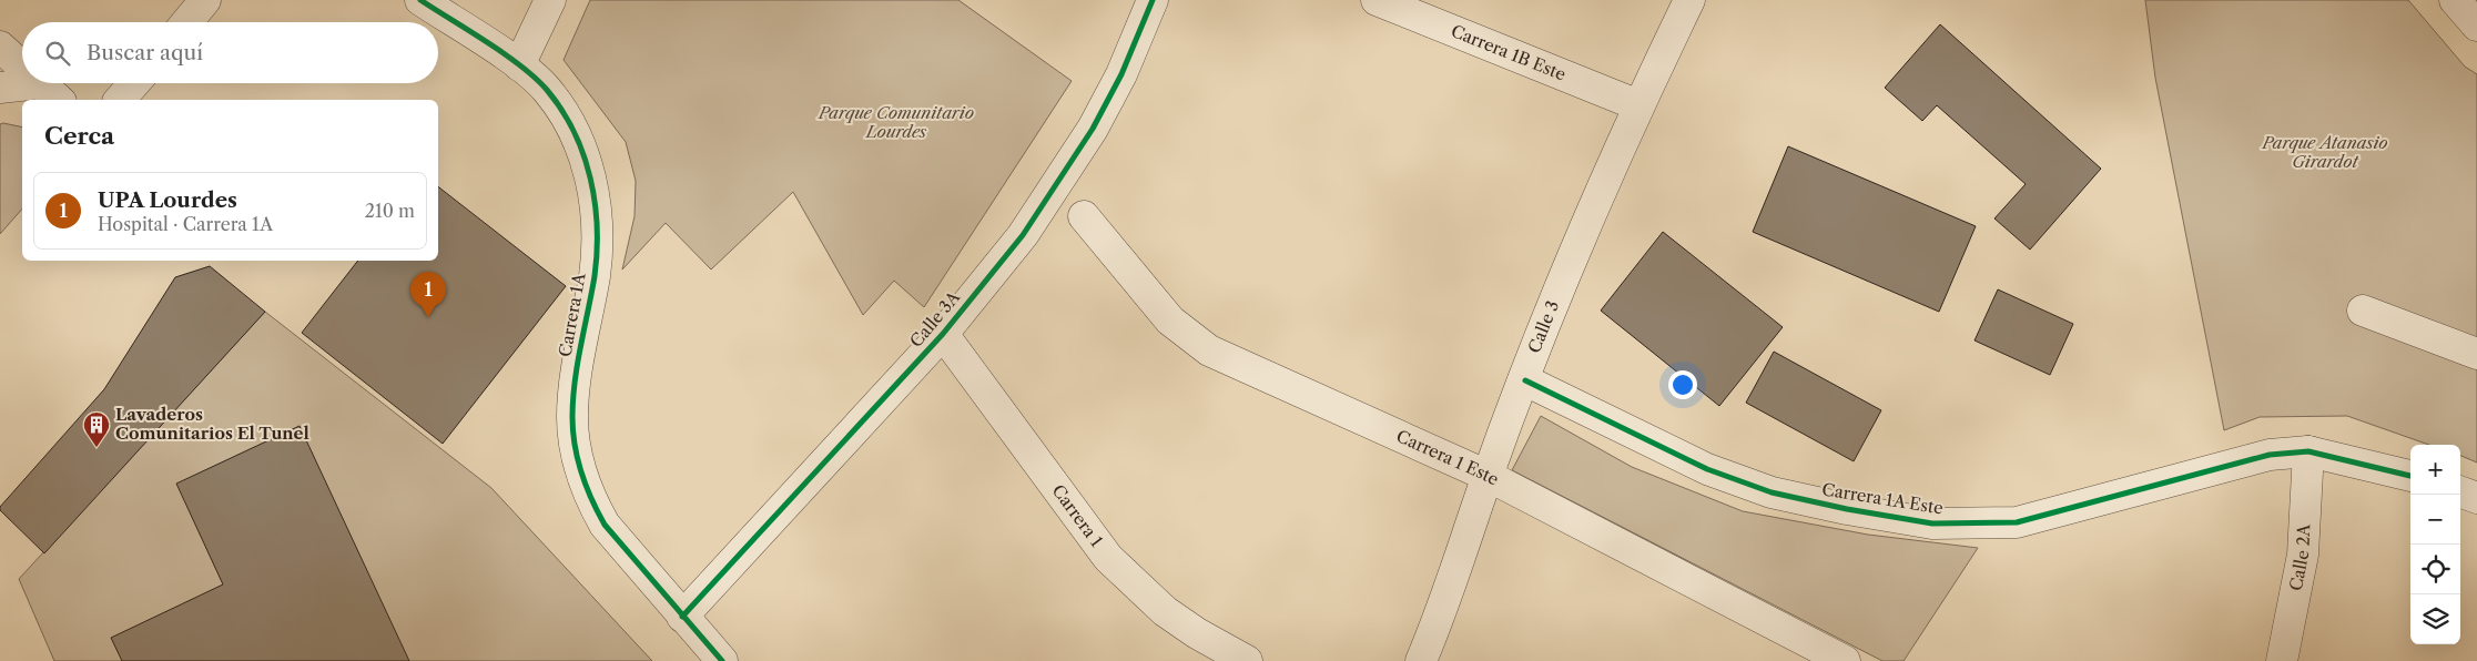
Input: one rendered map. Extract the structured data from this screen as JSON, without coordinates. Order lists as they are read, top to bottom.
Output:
{
  "streets": {
    "street": [
      "Carrera 1B Este",
      "Carrera 1A",
      "Calle 3A",
      "Calle 3",
      "Carrera 1 Este",
      "Carrera 1A Este",
      "Carrera 1",
      "Calle 2A"
    ]
  },
  "crossings": [
    ["Carrera 1B Este", "Calle 3"],
    ["Carrera 1A", "Calle 3A"],
    ["Calle 3A", "Carrera 1"],
    ["Calle 3", "Carrera 1 Este"],
    ["Calle 3", "Carrera 1A Este"],
    ["Carrera 1A Este", "Calle 2A"]
  ],
  "parks": ["Parque Comunitario Lourdes", "Parque Atanasio Girardot"],
  "places": {
    "building": ["Lavaderos Comunitarios El Tunel"]
  },
  "page": {
    "search": "Buscar aquí",
    "heading": "Cerca",
    "list": [
      {
        "mark": "1",
        "name": "UPA Lourdes",
        "note": "Hospital · Carrera 1A",
        "value": "210 m"
      }
    ],
    "pins": "1",
    "map_buttons": ["+", "−"]
  }
}
